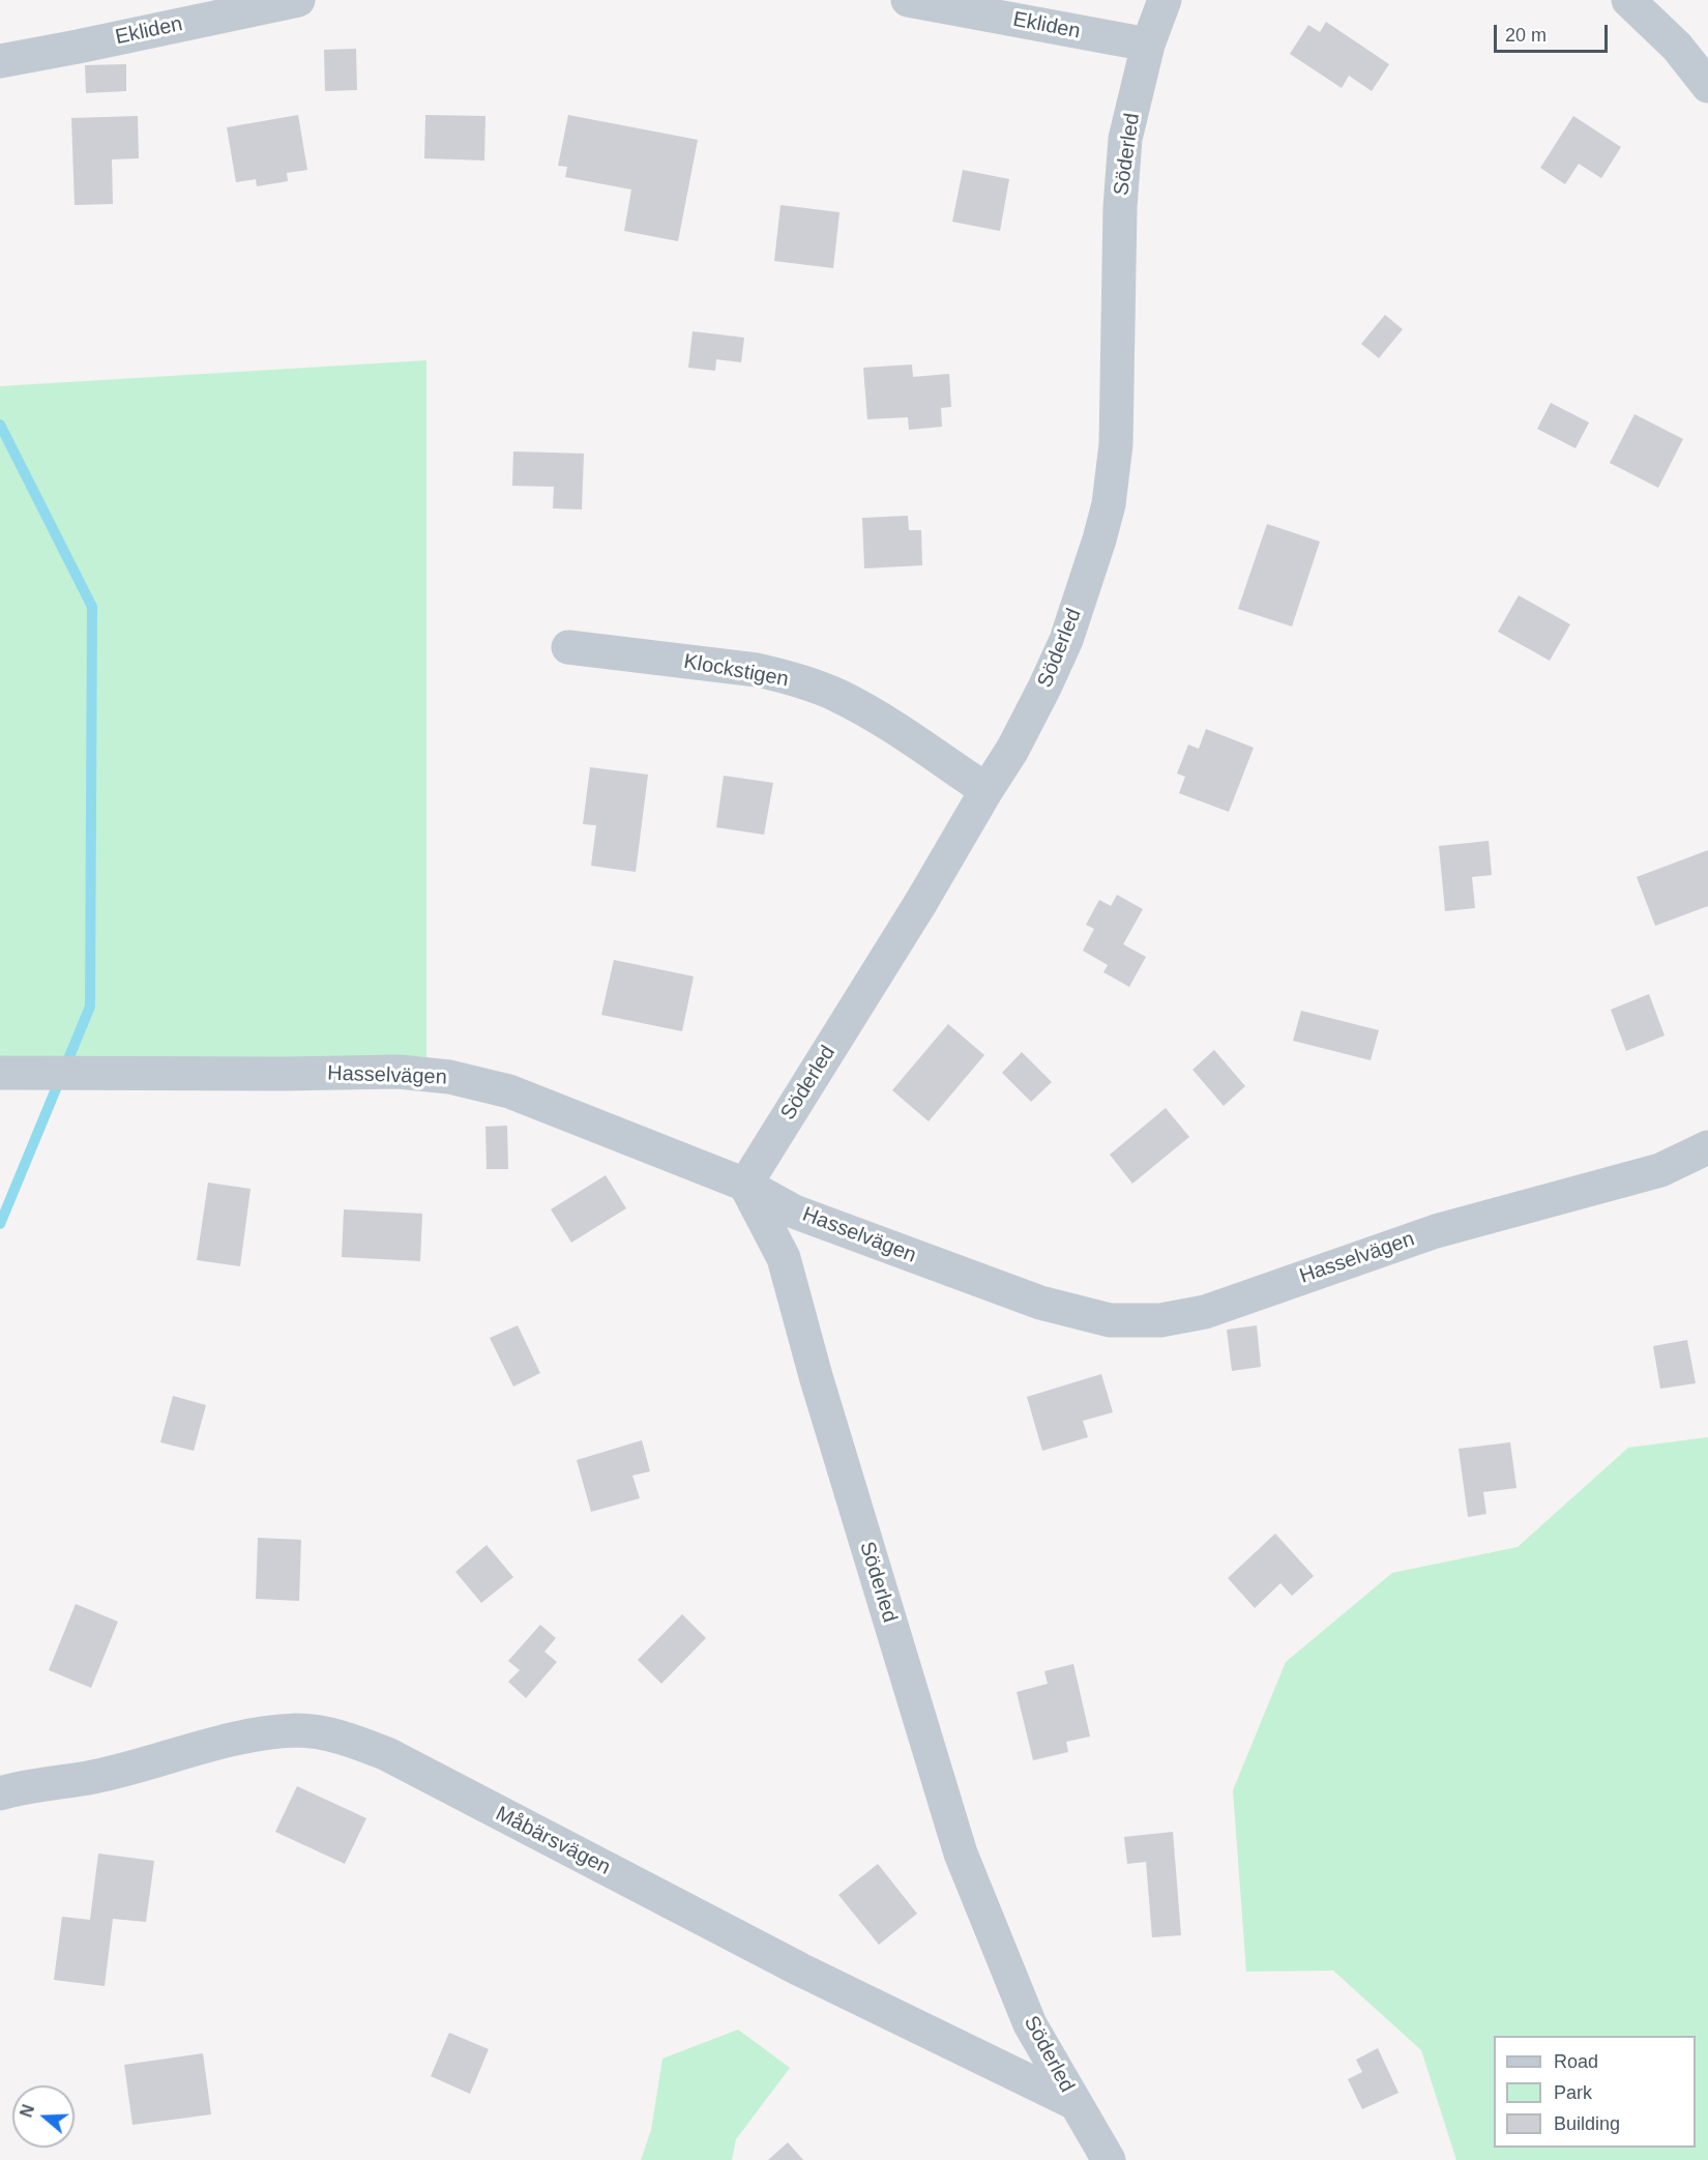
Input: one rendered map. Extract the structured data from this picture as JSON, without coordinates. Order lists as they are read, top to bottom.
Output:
{
  "streets": {
    "street": [
      "Ekliden",
      "Söderled",
      "Klockstigen",
      "Hasselvägen",
      "Måbärsvägen"
    ]
  },
  "crossings": [
    ["Ekliden", "Söderled"],
    ["Söderled", "Klockstigen"],
    ["Söderled", "Hasselvägen"],
    ["Söderled", "Måbärsvägen"]
  ],
  "legend": ["Road", "Park", "Building"],
  "scale_bar": "20 m",
  "north": "left"
}
